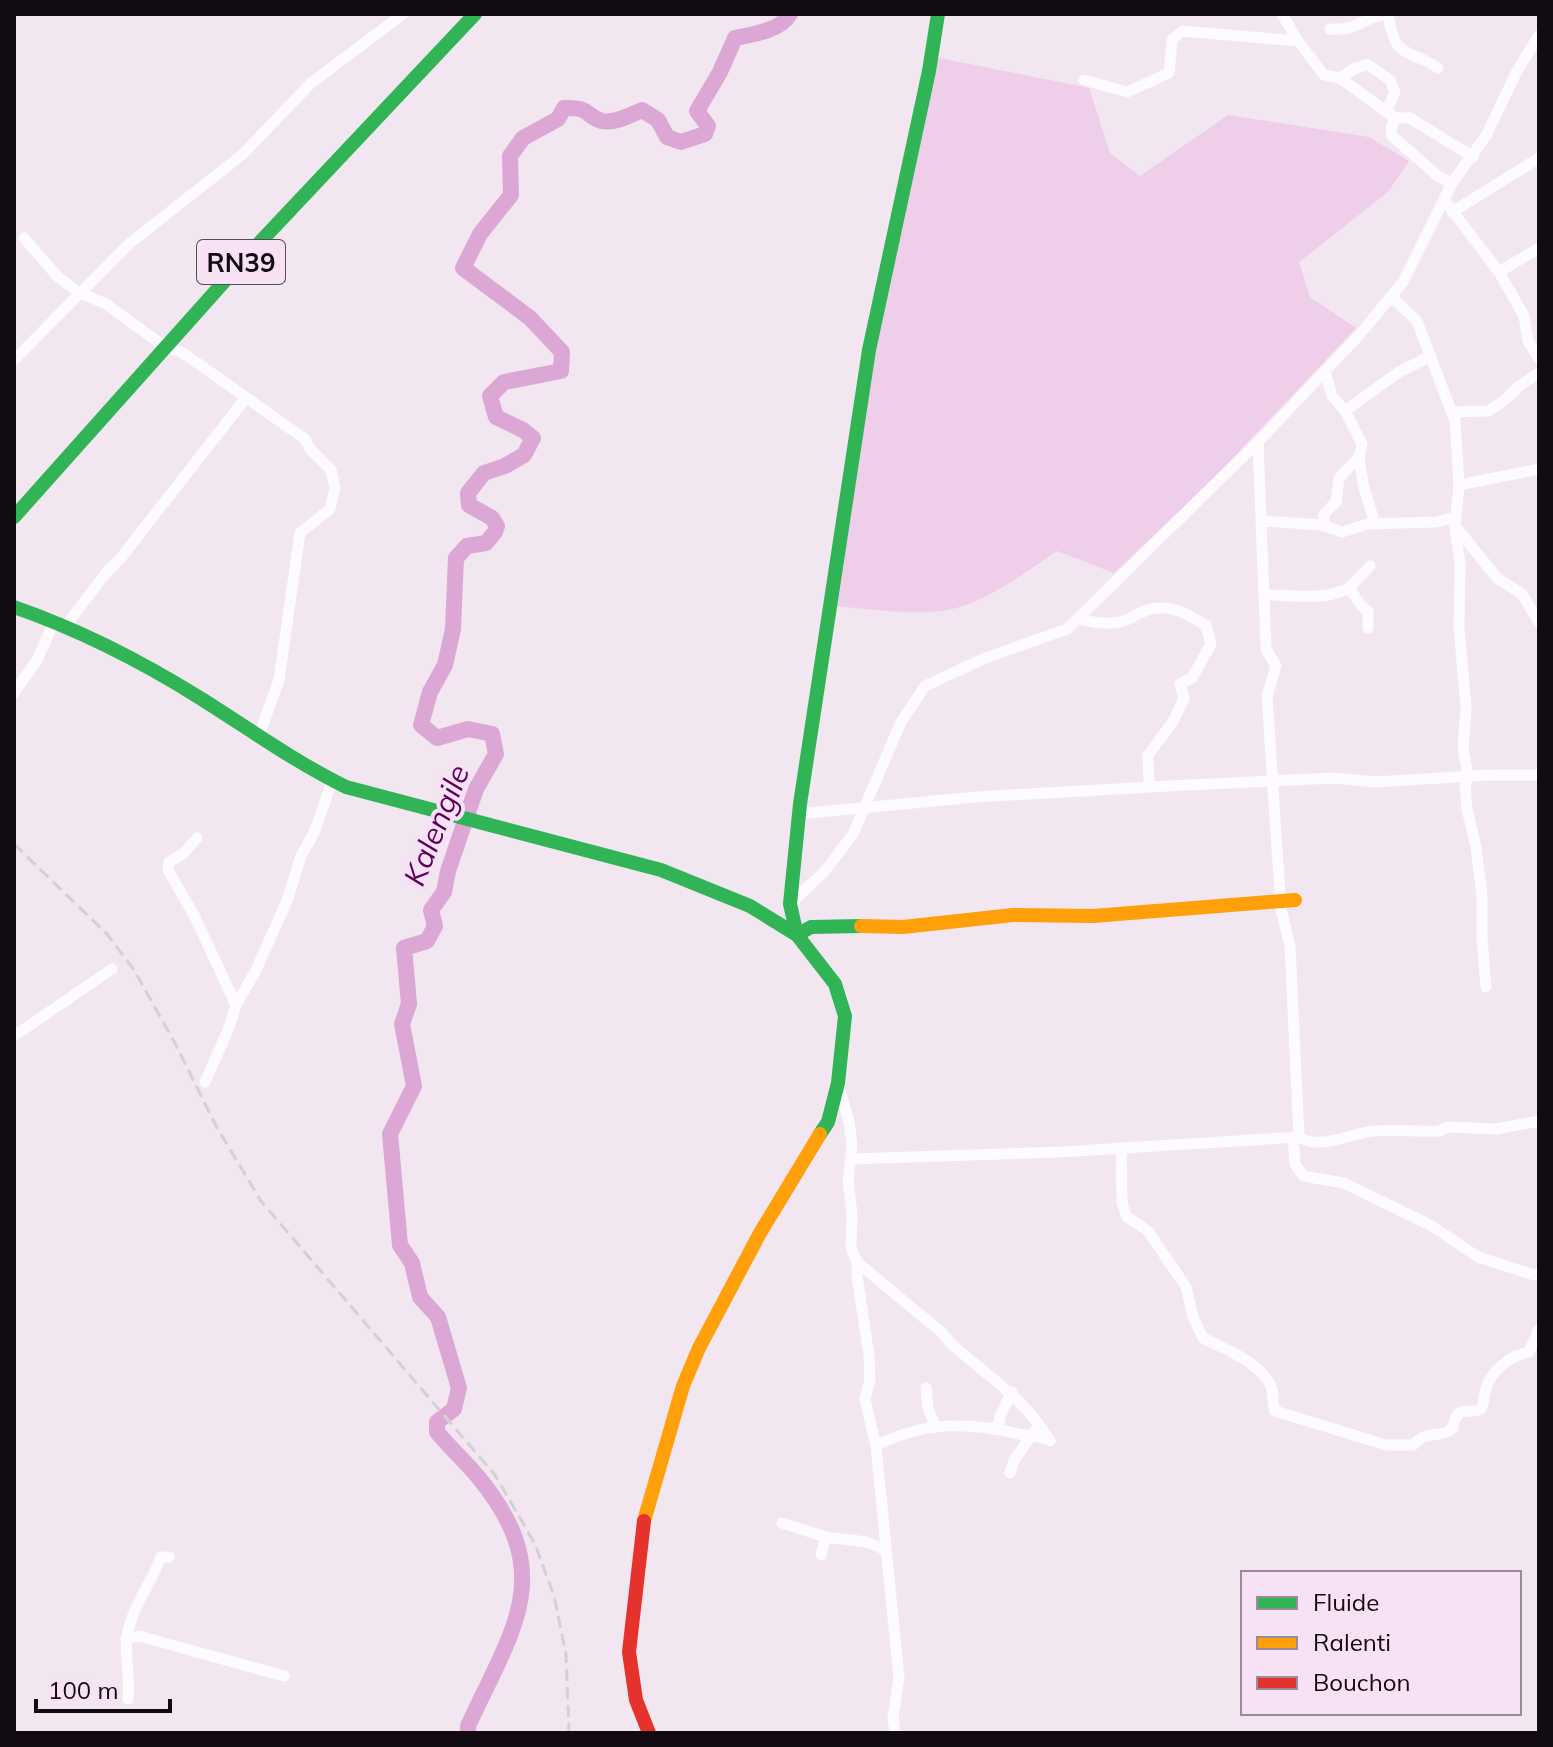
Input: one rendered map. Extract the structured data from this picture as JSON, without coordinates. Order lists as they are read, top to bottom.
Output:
{
  "streets": {
    "main road": ["RN39"]
  },
  "water": ["Kalengile"],
  "legend": ["Fluide", "Ralenti", "Bouchon"],
  "scale_bar": "100 m"
}
